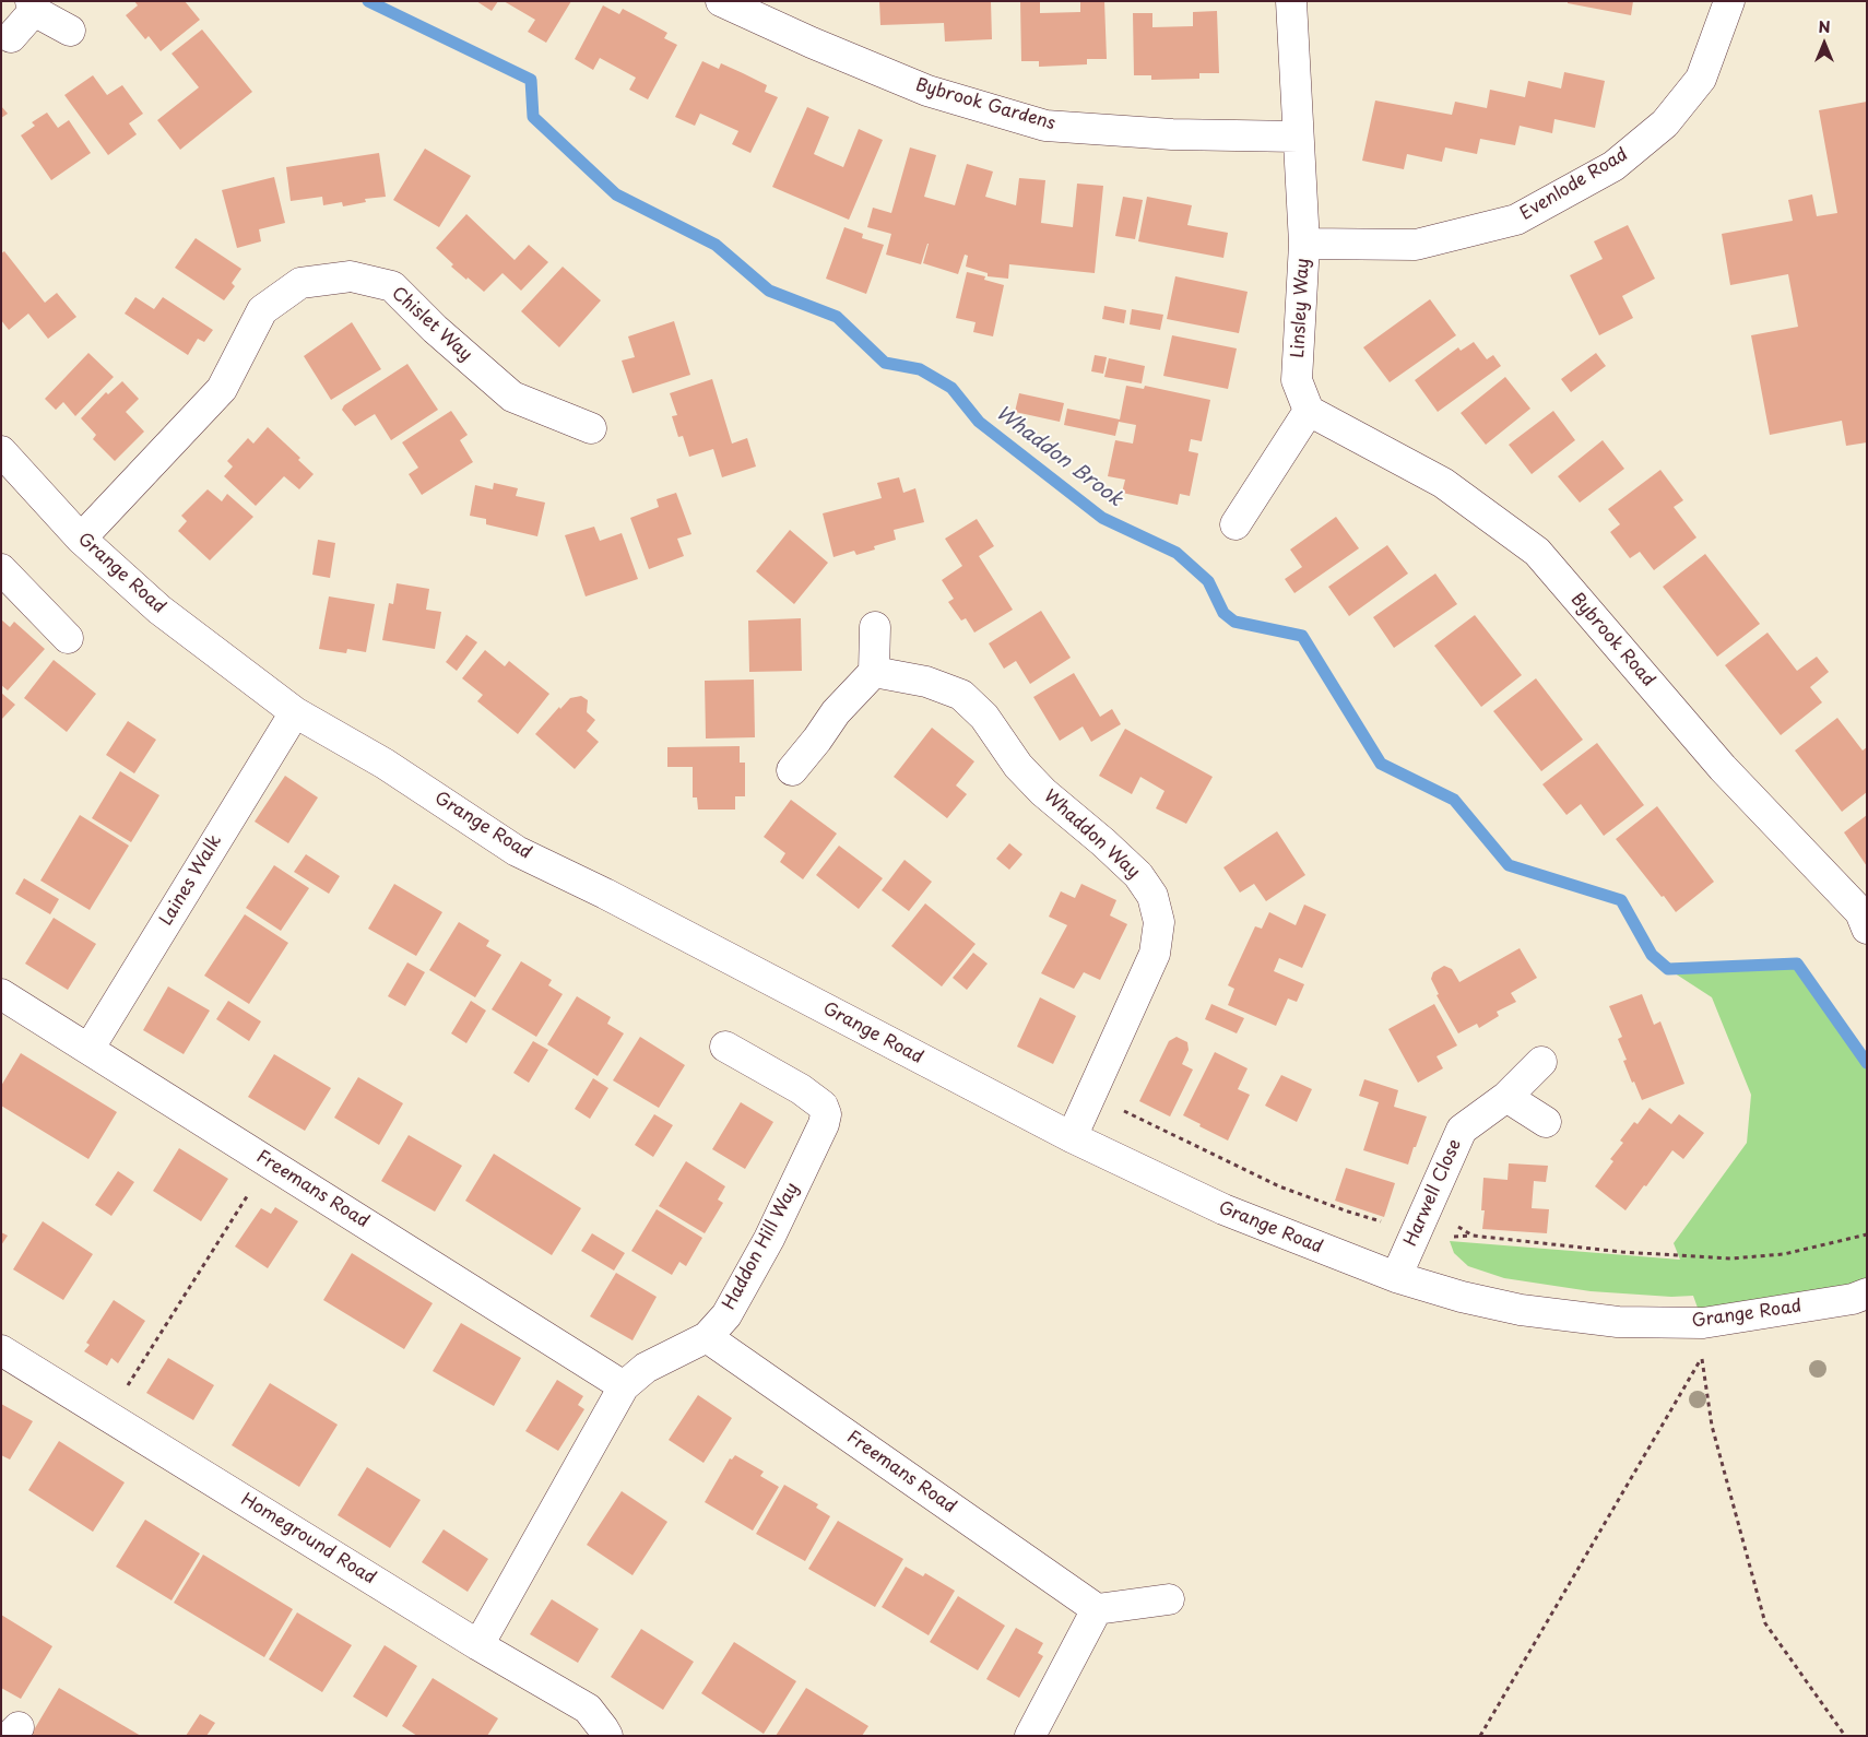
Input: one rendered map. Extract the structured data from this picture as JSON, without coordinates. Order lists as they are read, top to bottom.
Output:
{
  "streets": {
    "street": [
      "Bybrook Gardens",
      "Evenlode Road",
      "Linsley Way",
      "Chislet Way",
      "Grange Road",
      "Bybrook Road",
      "Whaddon Way",
      "Laines Walk",
      "Freemans Road",
      "Harwell Close",
      "Haddon Hill Way",
      "Homeground Road"
    ]
  },
  "crossings": [
    ["Bybrook Gardens", "Linsley Way"],
    ["Evenlode Road", "Linsley Way"],
    ["Linsley Way", "Bybrook Road"],
    ["Chislet Way", "Grange Road"],
    ["Grange Road", "Whaddon Way"],
    ["Grange Road", "Laines Walk"],
    ["Grange Road", "Harwell Close"],
    ["Laines Walk", "Freemans Road"],
    ["Freemans Road", "Haddon Hill Way"],
    ["Haddon Hill Way", "Homeground Road"]
  ],
  "water": ["Whaddon Brook"],
  "north": "top"
}
